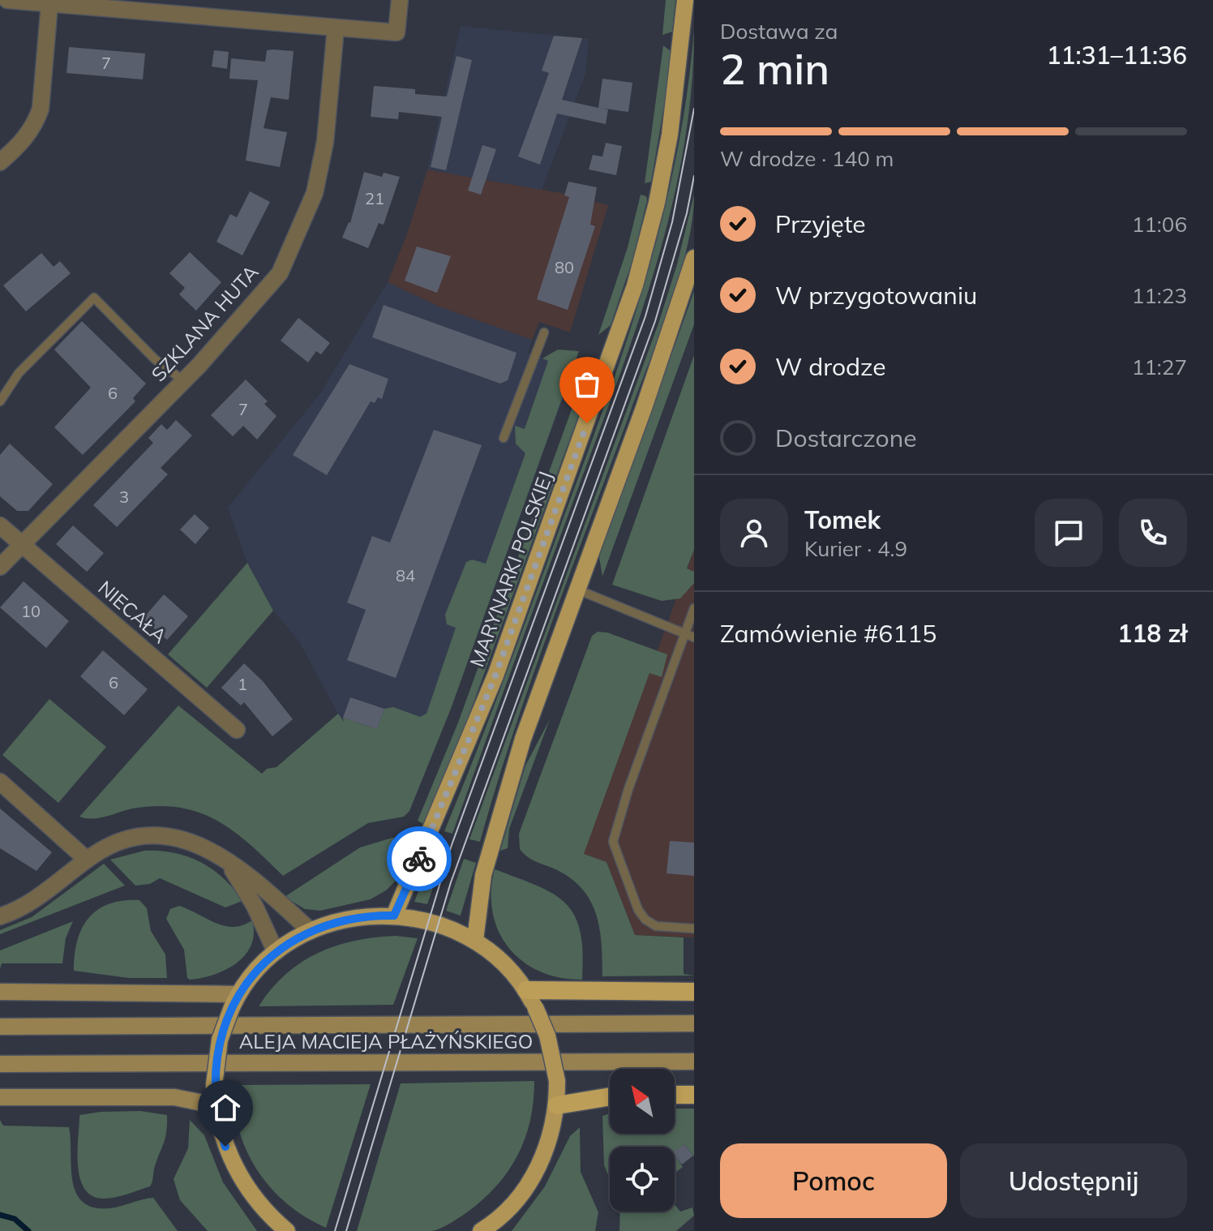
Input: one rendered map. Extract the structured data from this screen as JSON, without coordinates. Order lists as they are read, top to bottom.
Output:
{
  "streets": {
    "main road": ["MARYNARKI POLSKIEJ", "ALEJA MACIEJA PŁAŻYŃSKIEGO"],
    "street": ["SZKLANA HUTA", "NIECAŁA"]
  },
  "crossings": [
    ["SZKLANA HUTA", "NIECAŁA"]
  ],
  "house_numbers": [
    "7",
    "21",
    "80",
    "6",
    "7",
    "3",
    "84",
    "10",
    "6",
    "1"
  ],
  "north": "top left",
  "page": {
    "heading": ["2 min", "Dostawa za", "11:31–11:36"],
    "panel": [
      "Tomek",
      "Kurier · 4.9",
      "Zamówienie #6115",
      "118 zł"
    ],
    "bar": "W drodze · 140 m",
    "list": [
      ["Przyjęte", "11:06"],
      ["W przygotowaniu", "11:23"],
      ["W drodze", "11:27"],
      "Dostarczone"
    ],
    "buttons": ["Pomoc", "Udostępnij"]
  }
}
